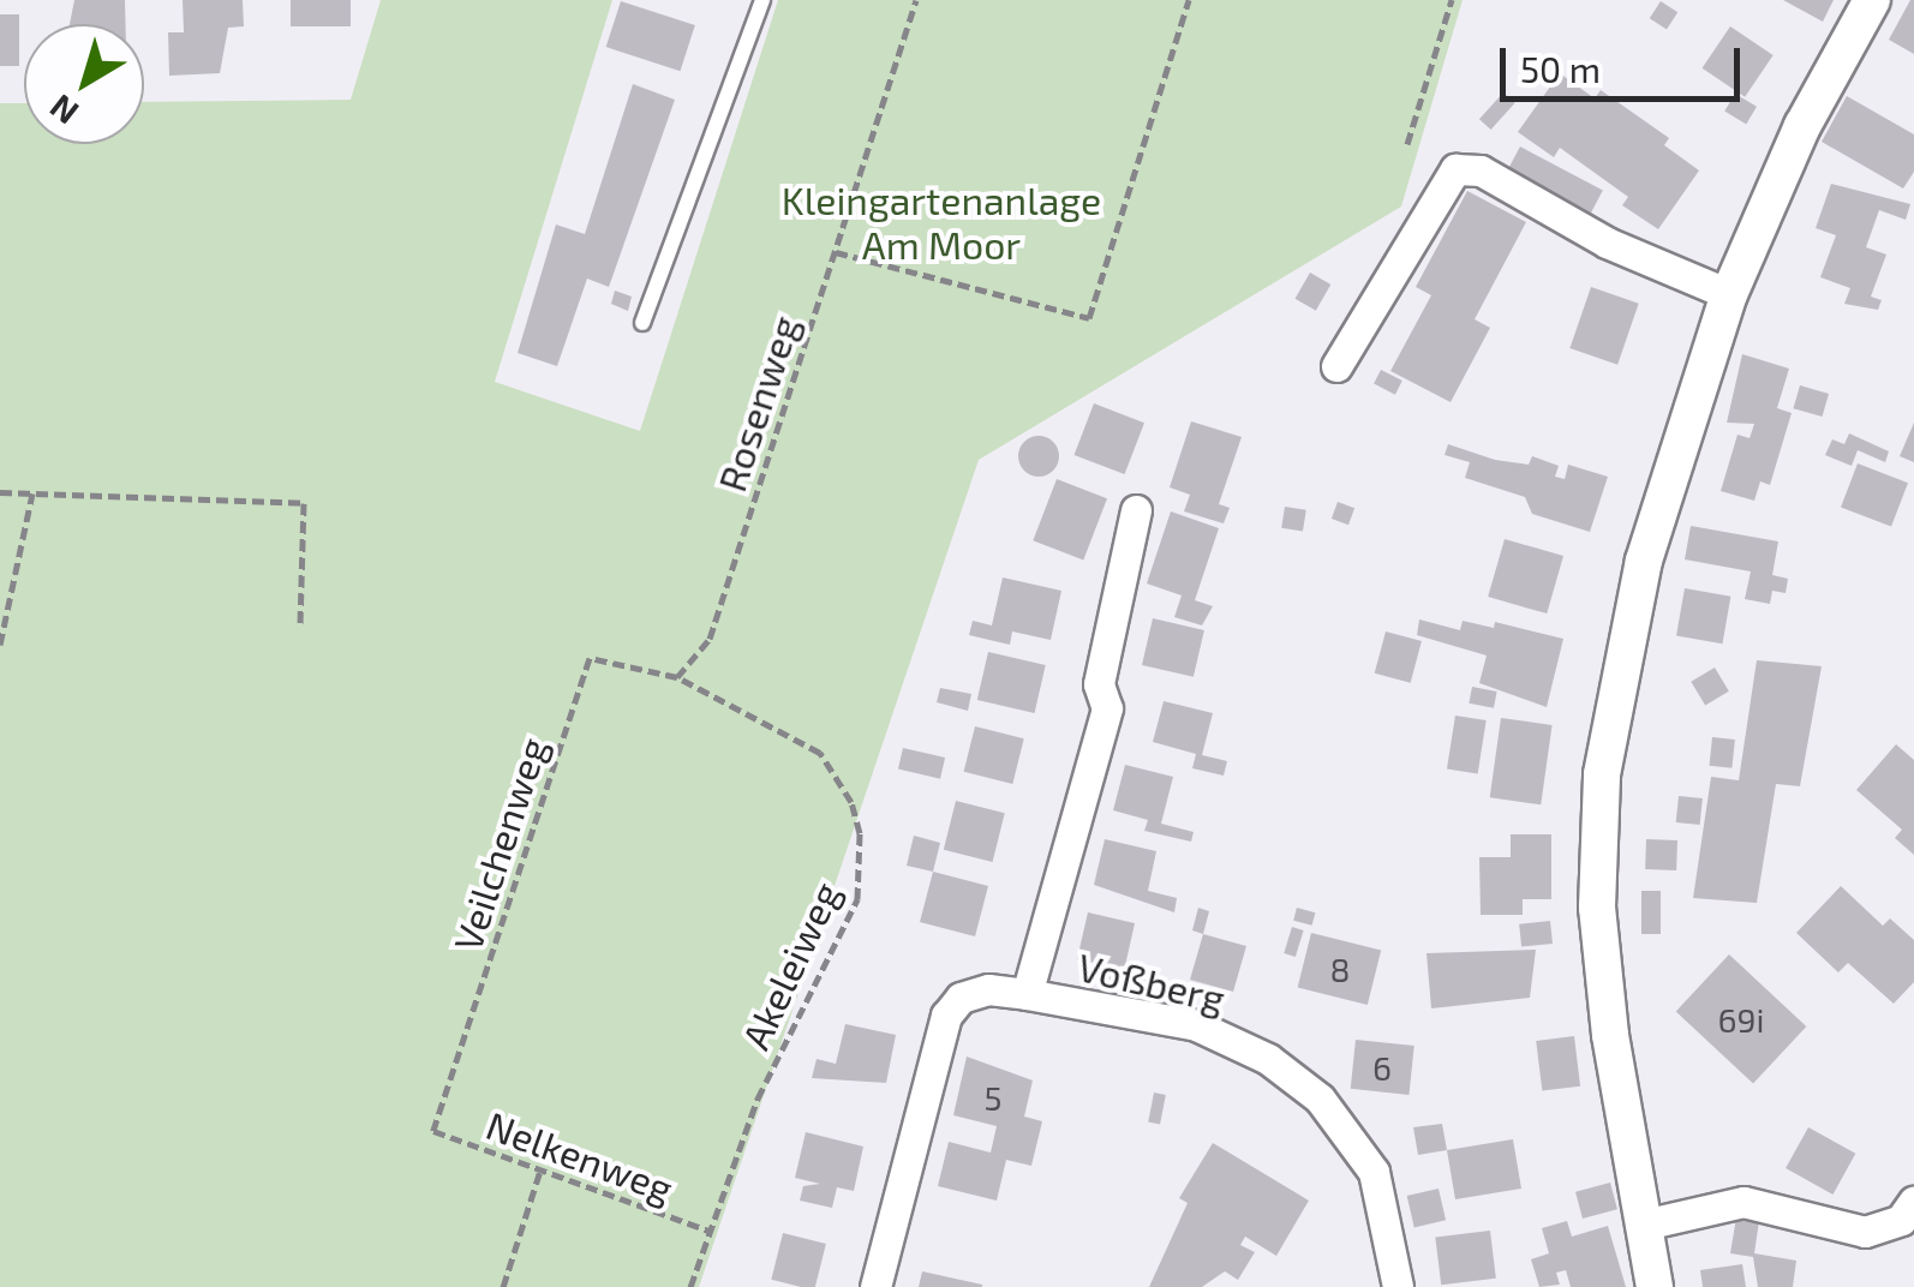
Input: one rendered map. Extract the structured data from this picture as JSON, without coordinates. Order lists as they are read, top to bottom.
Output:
{
  "streets": {
    "street": ["Voßberg"],
    "path": [
      "Rosenweg",
      "Veilchenweg",
      "Akeleiweg",
      "Nelkenweg"
    ]
  },
  "crossings": [
    ["Rosenweg", "Veilchenweg"],
    ["Rosenweg", "Akeleiweg"],
    ["Veilchenweg", "Akeleiweg"],
    ["Veilchenweg", "Nelkenweg"],
    ["Akeleiweg", "Nelkenweg"]
  ],
  "parks": ["Kleingartenanlage Am Moor"],
  "house_numbers": [
    "8",
    "69i",
    "6",
    "5"
  ],
  "scale_bar": "50 m",
  "north": "bottom left"
}
